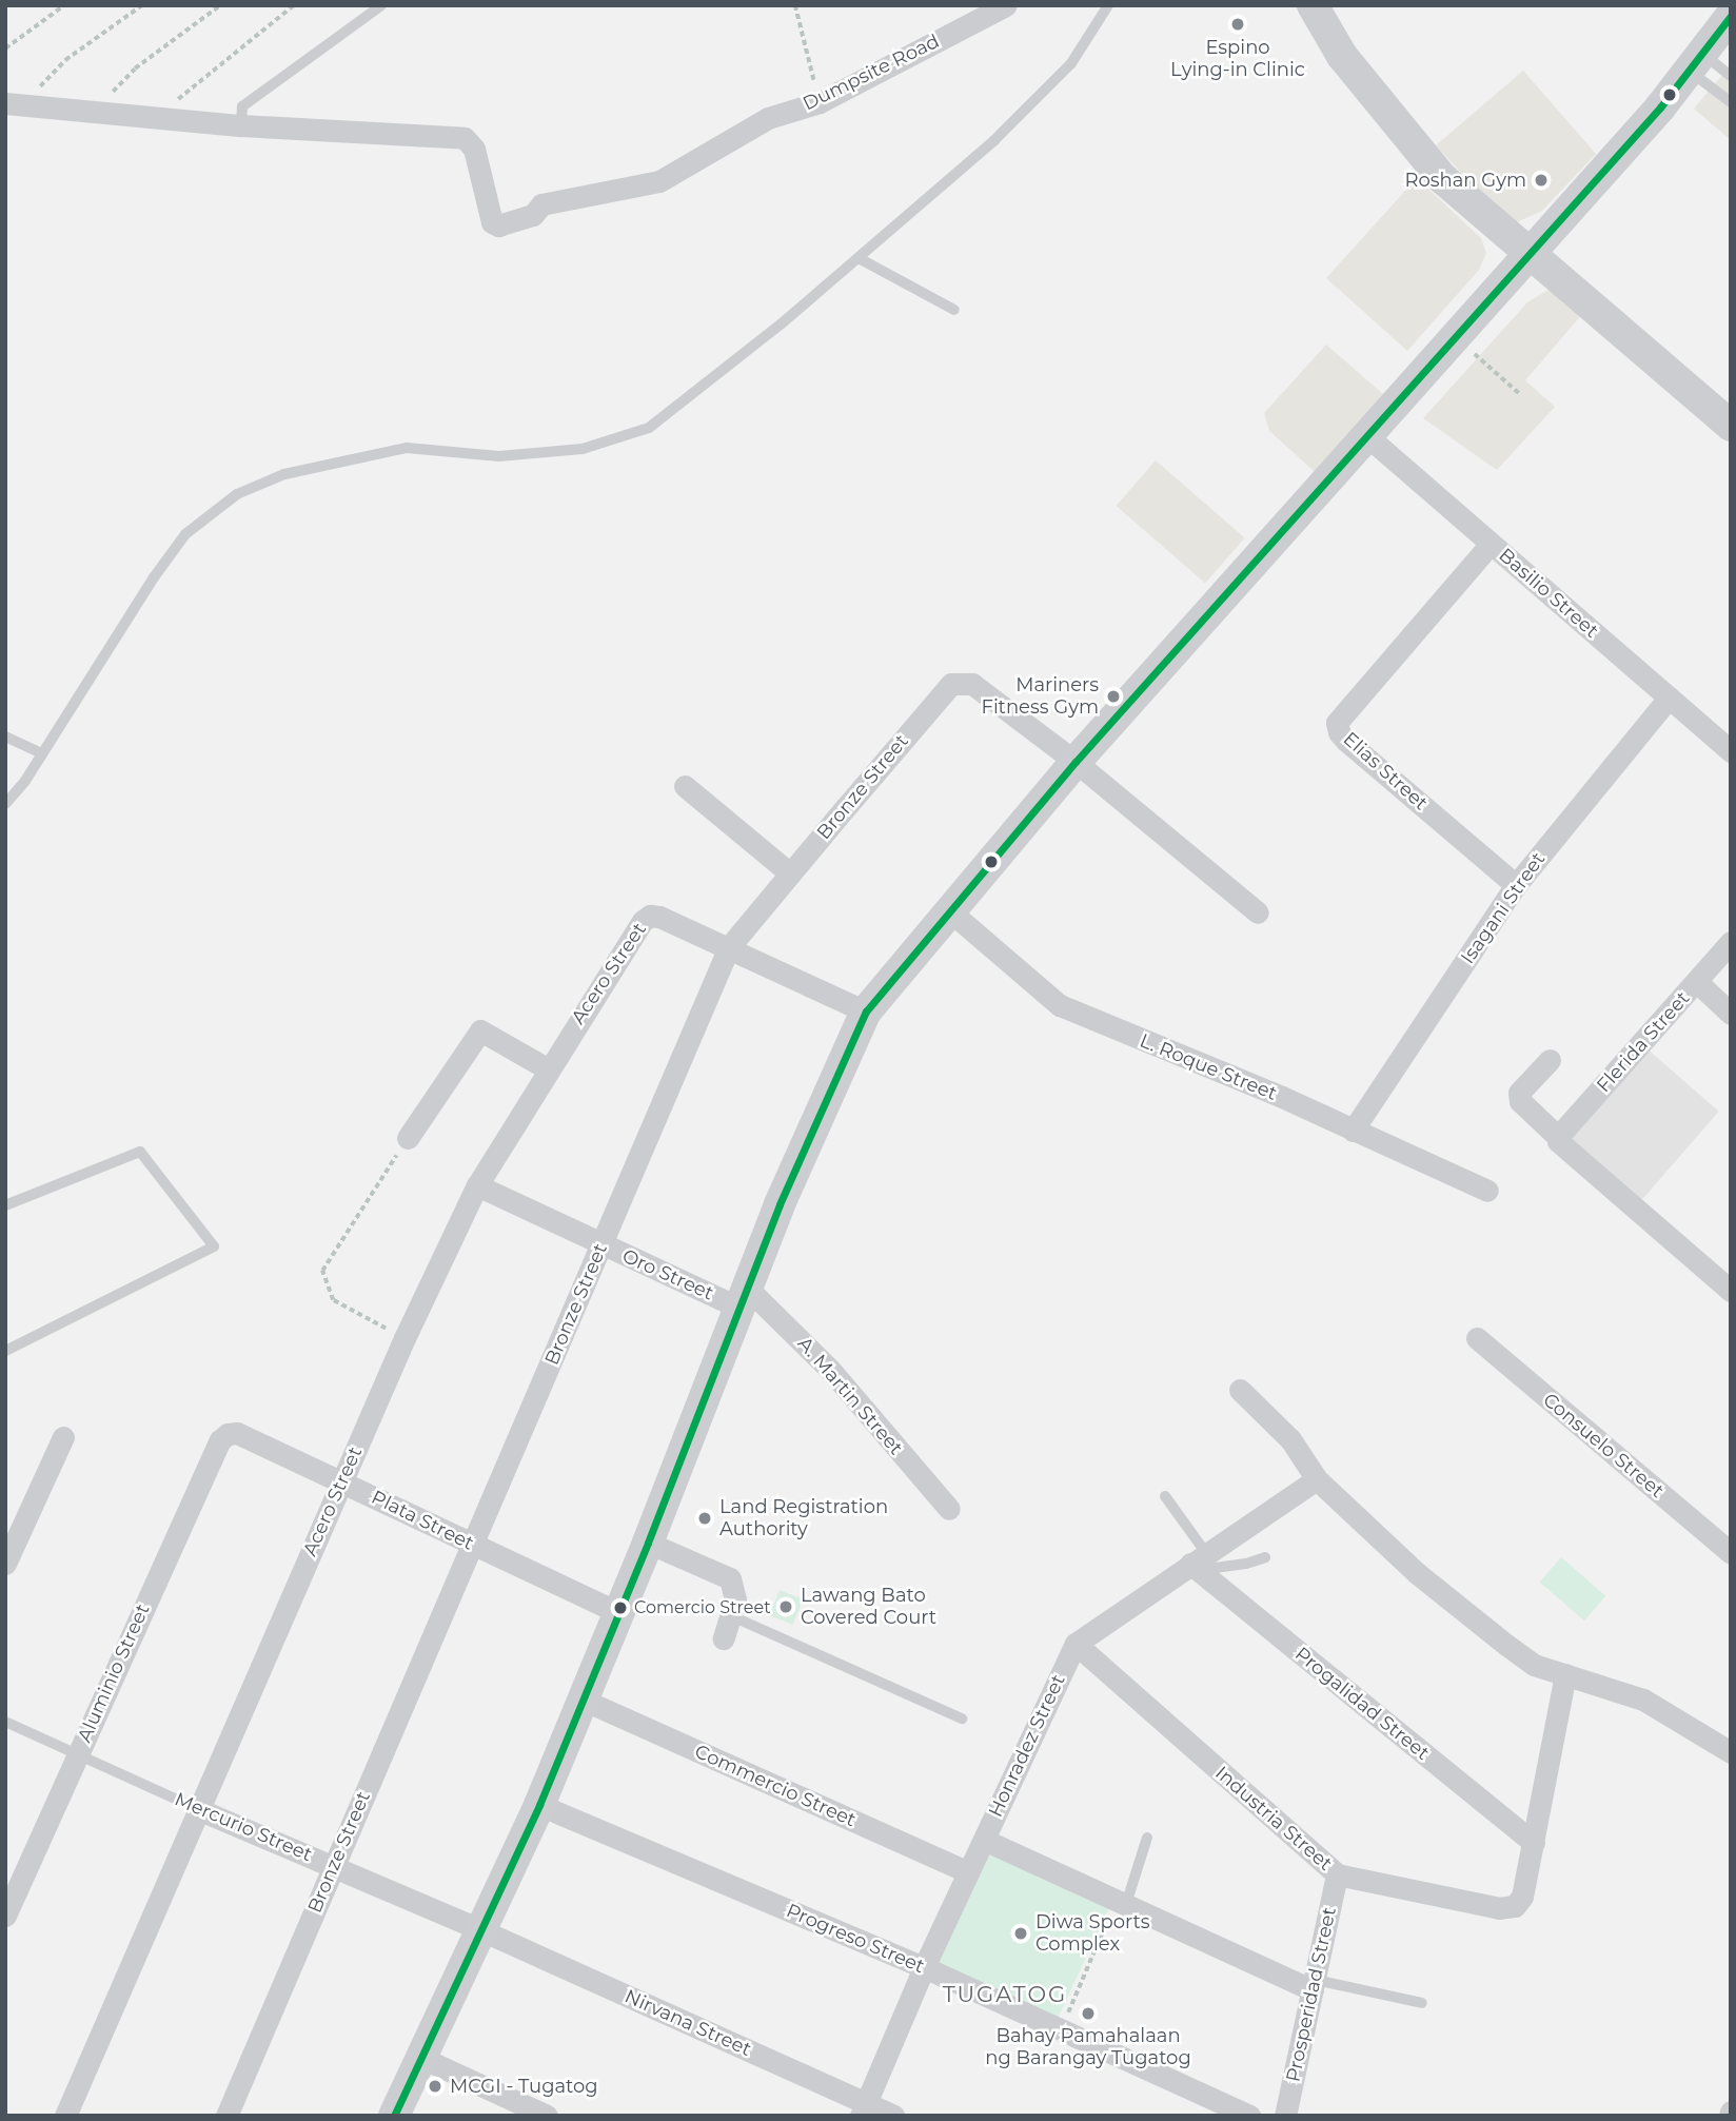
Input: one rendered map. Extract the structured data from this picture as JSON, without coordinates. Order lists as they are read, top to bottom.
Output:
{
  "streets": {
    "street": [
      "Dumpsite Road",
      "Basilio Street",
      "Elias Street",
      "Bronze Street",
      "Isagani Street",
      "Acero Street",
      "Flerida Street",
      "L. Roque Street",
      "Oro Street",
      "A. Martin Street",
      "Consuelo Street",
      "Plata Street",
      "Aluminio Street",
      "Progalidad Street",
      "Honradez Street",
      "Commercio Street",
      "Industria Street",
      "Mercurio Street",
      "Progreso Street",
      "Prosperidad Street",
      "Nirvana Street"
    ]
  },
  "crossings": [
    ["Basilio Street", "Elias Street"],
    ["Basilio Street", "Isagani Street"],
    ["Elias Street", "Isagani Street"],
    ["Bronze Street", "Acero Street"],
    ["Bronze Street", "Oro Street"],
    ["Bronze Street", "Plata Street"],
    ["Bronze Street", "Mercurio Street"],
    ["Isagani Street", "L. Roque Street"],
    ["Acero Street", "Oro Street"],
    ["Acero Street", "Plata Street"],
    ["Acero Street", "Mercurio Street"],
    ["Oro Street", "A. Martin Street"],
    ["Plata Street", "Aluminio Street"],
    ["Aluminio Street", "Mercurio Street"],
    ["Progalidad Street", "Industria Street"],
    ["Honradez Street", "Commercio Street"],
    ["Honradez Street", "Industria Street"],
    ["Honradez Street", "Progreso Street"],
    ["Honradez Street", "Nirvana Street"],
    ["Industria Street", "Prosperidad Street"],
    ["Mercurio Street", "Nirvana Street"]
  ],
  "districts": ["TUGATOG"],
  "places": [
    "Espino Lying-in Clinic",
    "Roshan Gym",
    "Mariners Fitness Gym",
    "Land Registration Authority",
    "Lawang Bato Covered Court",
    "Comercio Street",
    "Diwa Sports Complex",
    "Bahay Pamahalaan ng Barangay Tugatog",
    "MCGI - Tugatog"
  ]
}
